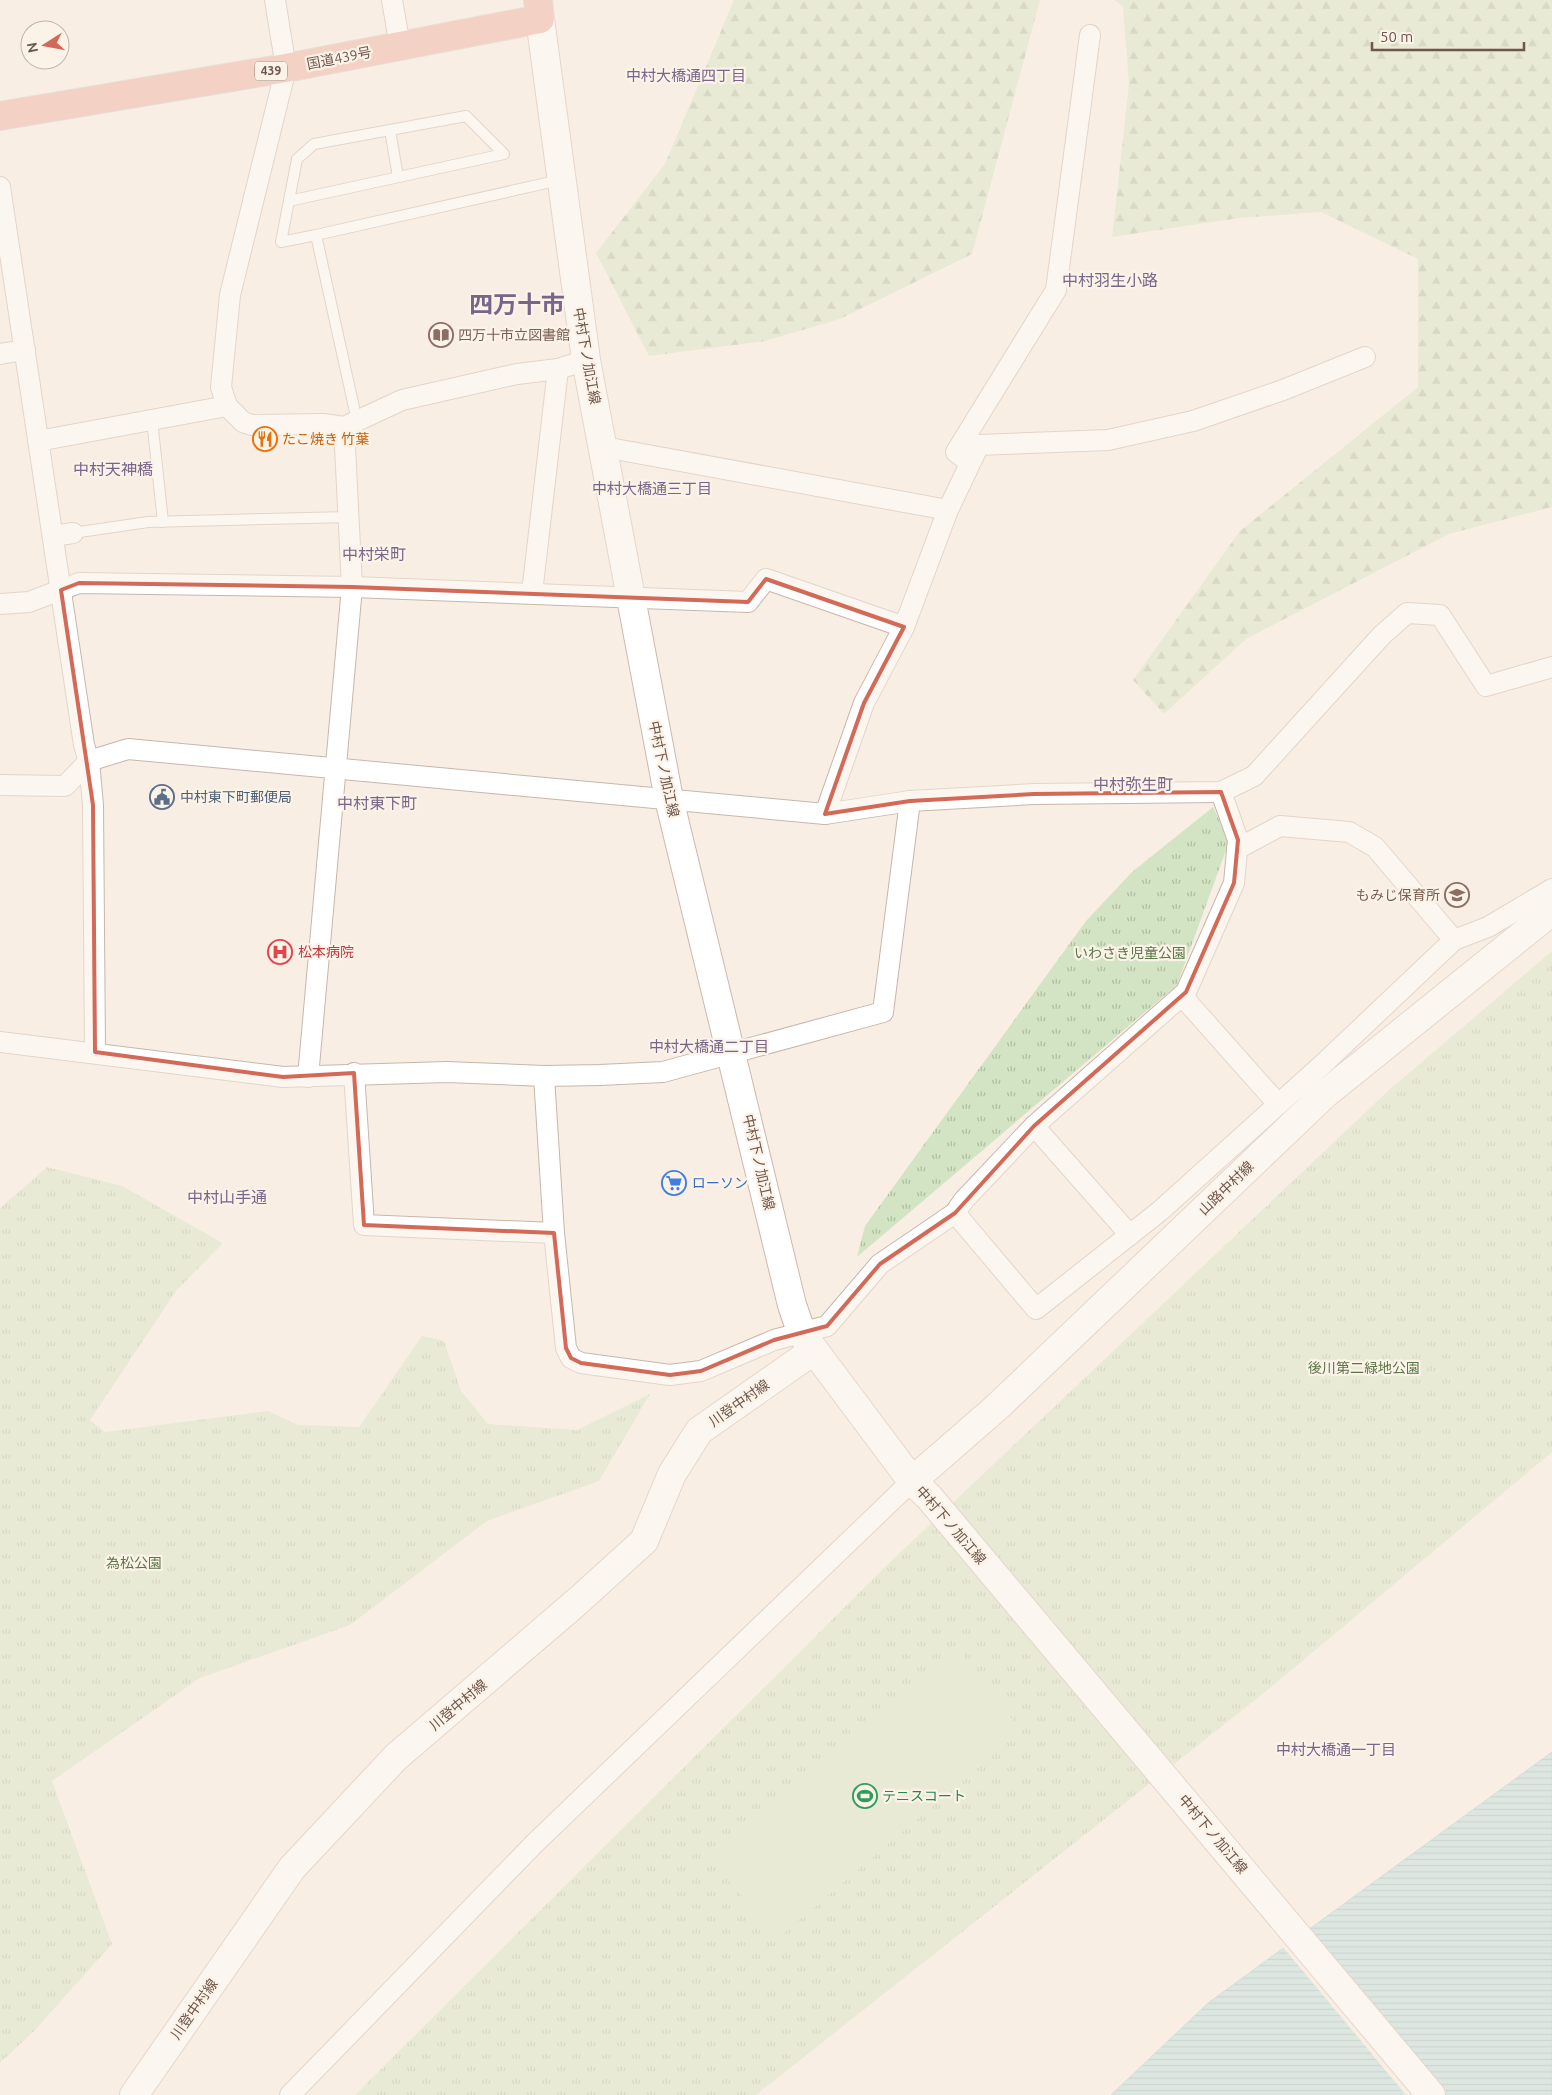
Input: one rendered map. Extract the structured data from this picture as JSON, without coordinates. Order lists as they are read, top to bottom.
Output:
{
  "streets": {
    "highway": ["国道439号", "439"],
    "main road": ["中村下ノ加江線", "山路中村線", "川登中村線"]
  },
  "crossings": [
    ["国道439号", "中村下ノ加江線"],
    ["中村下ノ加江線", "山路中村線"],
    ["中村下ノ加江線", "川登中村線"]
  ],
  "districts": [
    "中村大橋通四丁目",
    "中村羽生小路",
    "四万十市",
    "中村天神橋",
    "中村大橋通三丁目",
    "中村栄町",
    "中村弥生町",
    "中村東下町",
    "中村大橋通二丁目",
    "中村山手通",
    "中村大橋通一丁目"
  ],
  "parks": ["いわさき児童公園", "後川第二緑地公園", "為松公園"],
  "places": {
    "library": ["四万十市立図書館"],
    "restaurant": ["たこ焼き 竹葉"],
    "public building": ["中村東下町郵便局"],
    "school or university": ["もみじ保育所"],
    "hospital": ["松本病院"],
    "supermarket": ["ローソン"],
    "sports": ["テニスコート"]
  },
  "scale_bar": "50 m",
  "north": "left"
}
